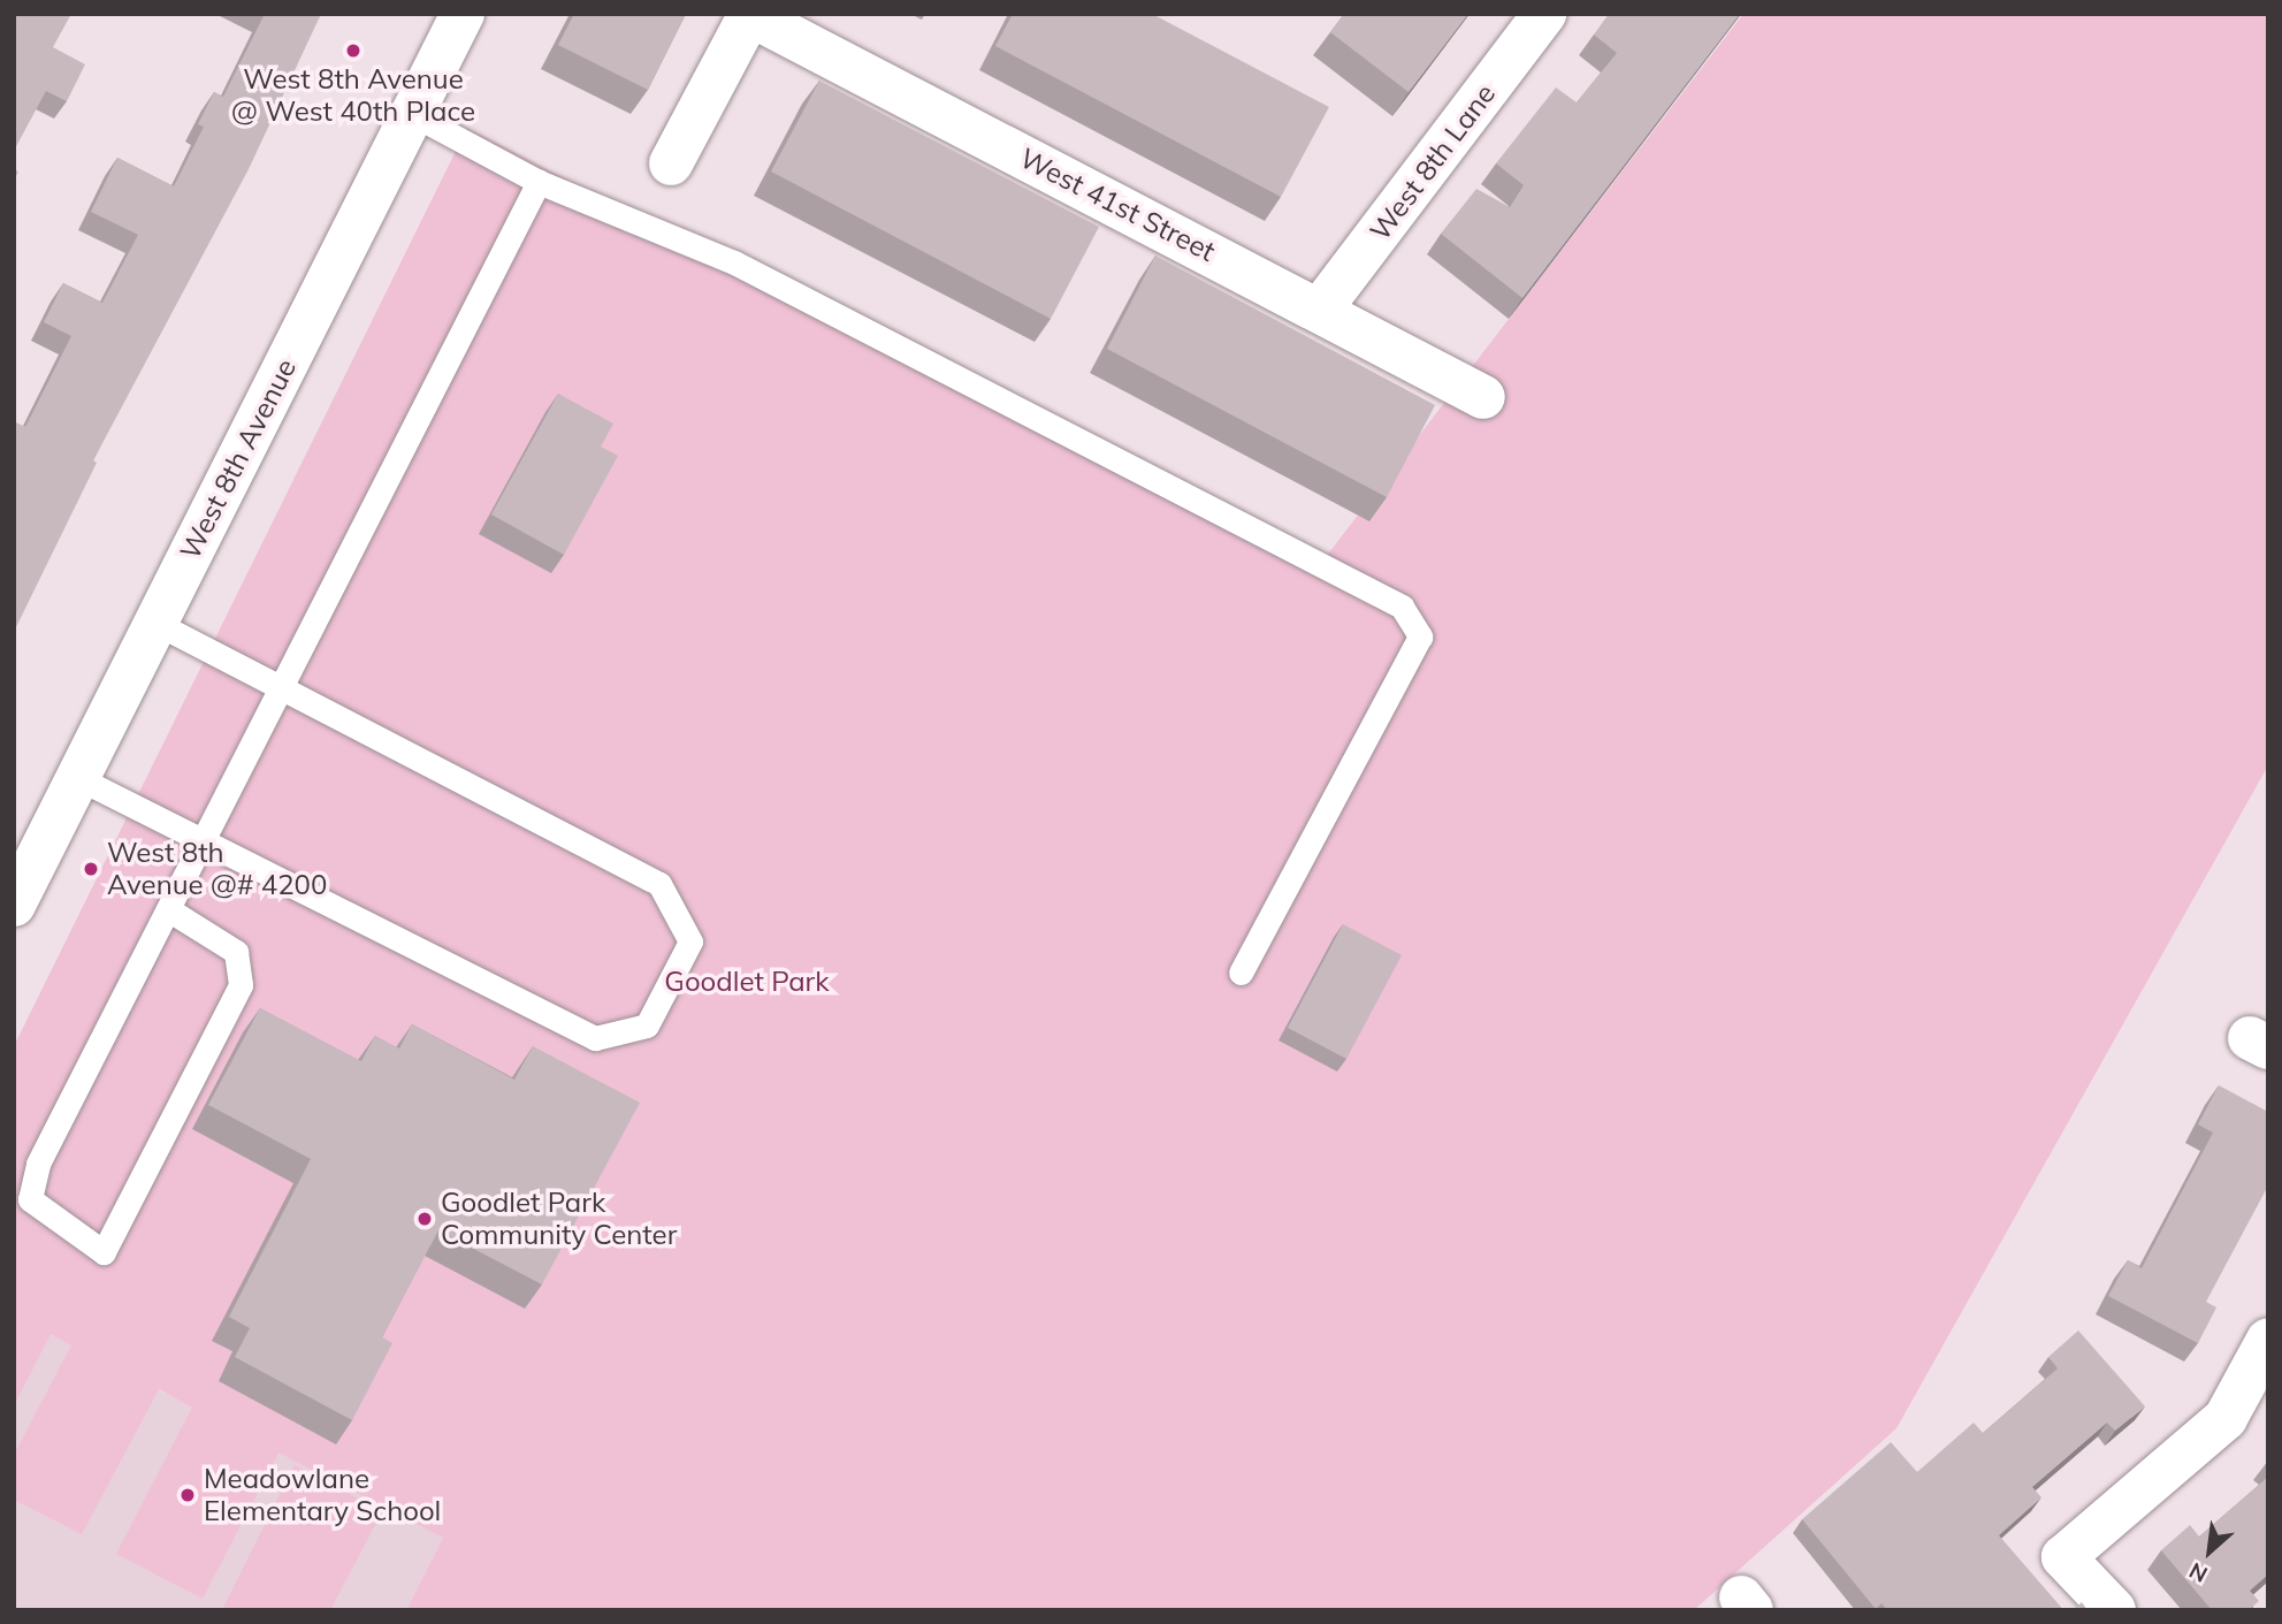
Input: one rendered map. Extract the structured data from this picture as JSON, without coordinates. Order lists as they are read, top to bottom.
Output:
{
  "streets": {
    "street": ["West 8th Lane", "West 41st Street", "West 8th Avenue"]
  },
  "crossings": [
    ["West 8th Lane", "West 41st Street"]
  ],
  "parks": ["Goodlet Park"],
  "places": [
    "West 8th Avenue @ West 40th Place",
    "West 8th Avenue @# 4200",
    "Goodlet Park Community Center",
    "Meadowlane Elementary School"
  ],
  "north": "bottom left"
}
